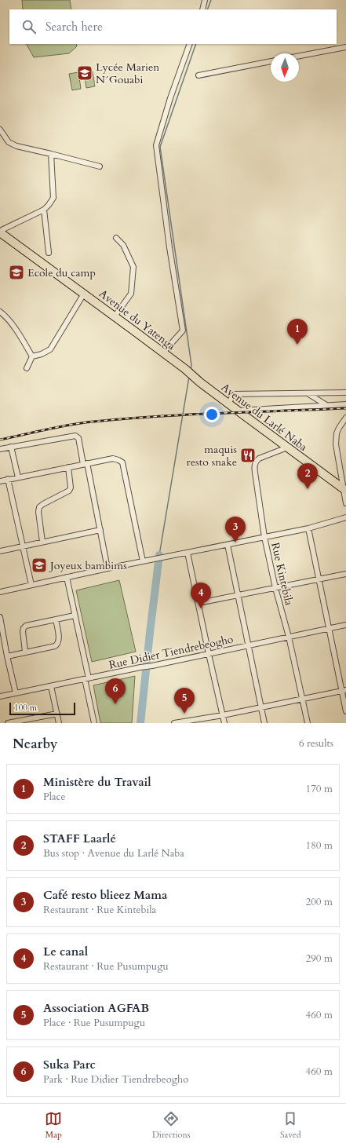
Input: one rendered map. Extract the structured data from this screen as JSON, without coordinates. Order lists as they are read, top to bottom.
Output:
{
  "streets": {
    "main road": ["Avenue du Yatenga", "Avenue du Larlé Naba"],
    "street": ["Rue Kintebila", "Rue Didier Tiendrebeogho"]
  },
  "crossings": [
    ["Avenue du Yatenga", "Avenue du Larlé Naba"],
    ["Avenue du Larlé Naba", "Rue Kintebila"],
    ["Rue Kintebila", "Rue Didier Tiendrebeogho"]
  ],
  "places": {
    "school or university": ["Lycée Marien N´Gouabi", "Ecole du camp", "Joyeux bambims"],
    "restaurant": ["maquis resto snake"]
  },
  "scale_bar": "100 m",
  "north": "bottom",
  "page": {
    "search": "Search here",
    "pins": [
      "1",
      "2",
      "3",
      "4",
      "6",
      "5"
    ],
    "scale": "100 m",
    "heading": ["Nearby", "6 results"],
    "list": [
      {
        "mark": "1",
        "name": "Ministère du Travail",
        "note": "Place",
        "value": "170 m"
      },
      {
        "mark": "2",
        "name": "STAFF Laarlé",
        "note": "Bus stop · Avenue du Larlé Naba",
        "value": "180 m"
      },
      {
        "mark": "3",
        "name": "Café resto blieez Mama",
        "note": "Restaurant · Rue Kintebila",
        "value": "200 m"
      },
      {
        "mark": "4",
        "name": "Le canal",
        "note": "Restaurant · Rue Pusumpugu",
        "value": "290 m"
      },
      {
        "mark": "5",
        "name": "Association AGFAB",
        "note": "Place · Rue Pusumpugu",
        "value": "460 m"
      },
      {
        "mark": "6",
        "name": "Suka Parc",
        "note": "Park · Rue Didier Tiendrebeogho",
        "value": "460 m"
      }
    ],
    "nav": ["Map", "Directions", "Saved"]
  }
}
